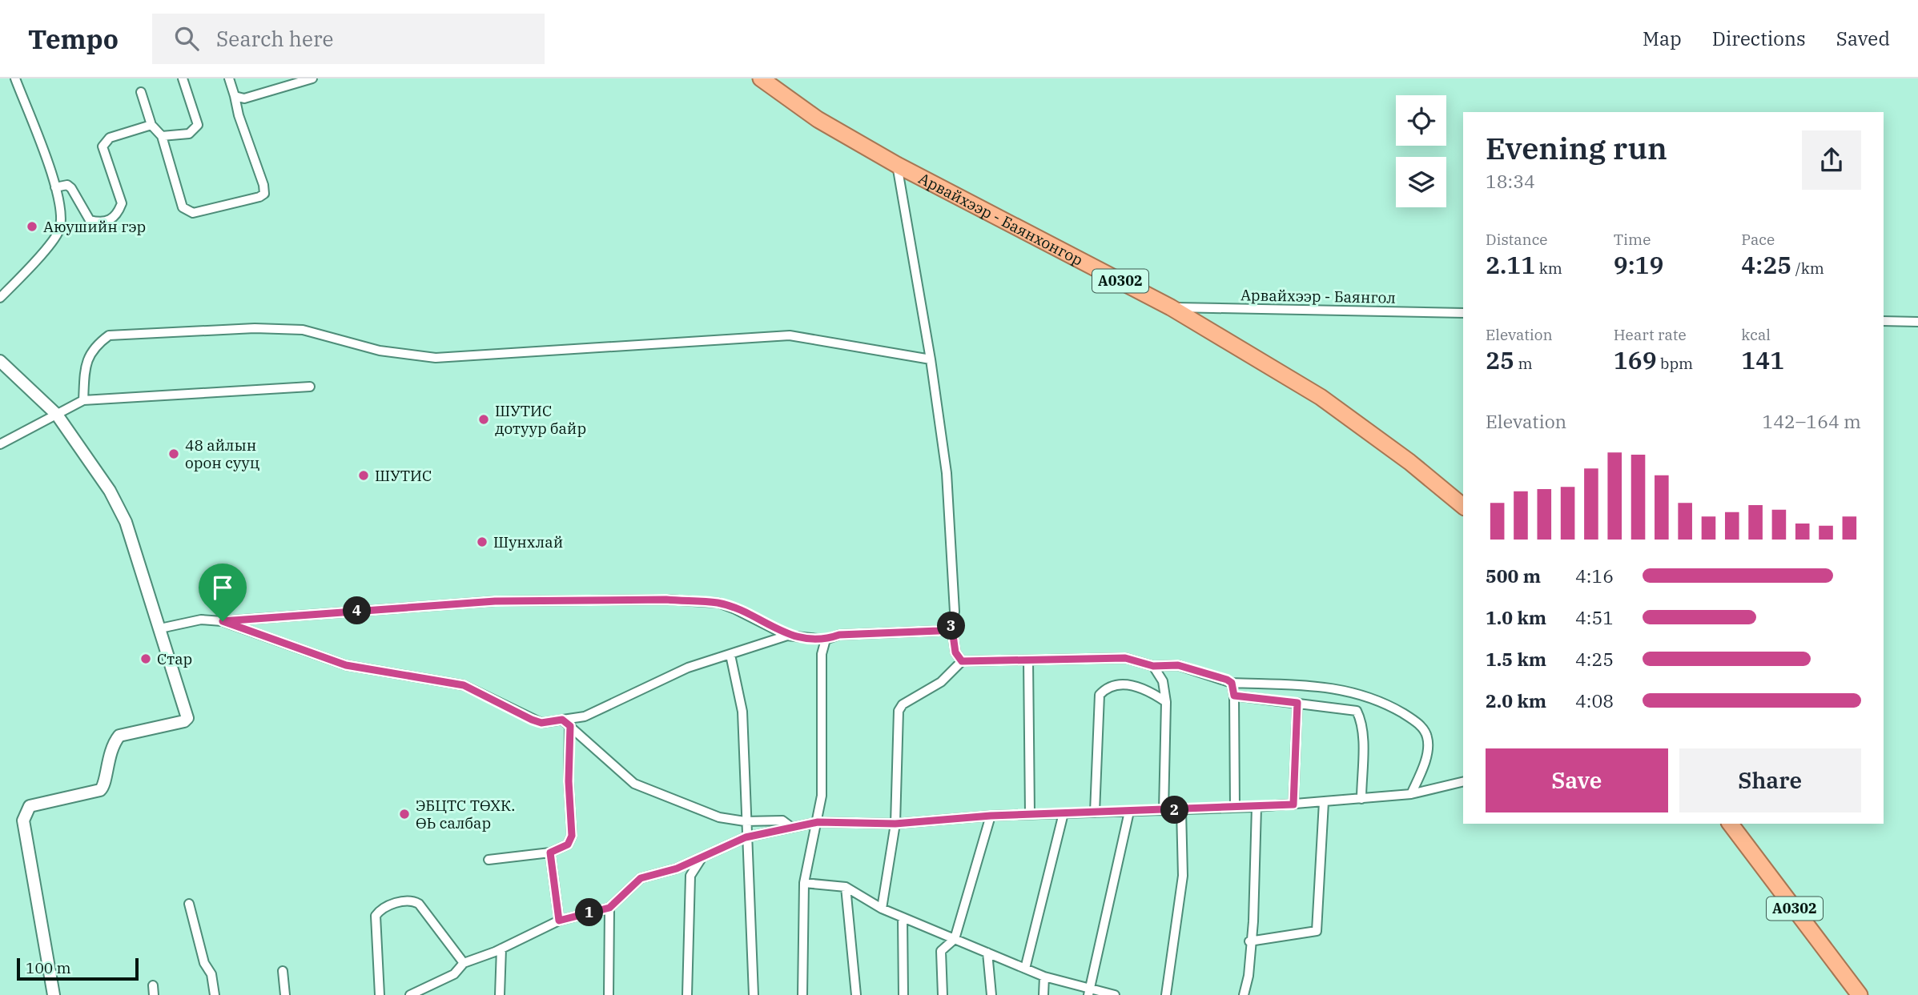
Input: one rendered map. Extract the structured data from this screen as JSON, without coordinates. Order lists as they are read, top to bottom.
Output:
{
  "streets": {
    "highway": ["Арвайхээр - Баянхонгор", "A0302"],
    "street": ["Арвайхээр - Баянгол"]
  },
  "crossings": [
    ["Арвайхээр - Баянхонгор", "Арвайхээр - Баянгол"]
  ],
  "places": [
    "Аюушийн гэр",
    "ШУТИС дотуур байр",
    "48 айлын орон сууц",
    "ШУТИС",
    "Шунхлай",
    "Стар",
    "ЭБЦТС ТӨХК. ӨЬ салбар"
  ],
  "scale_bar": "100 m",
  "page": {
    "header": "Tempo",
    "search": "Search here",
    "nav": ["Map", "Directions", "Saved"],
    "heading": ["Evening run", "18:34"],
    "stats": [
      ["Distance", "2.11 km"],
      ["Time", "9:19"],
      ["Pace", "4:25 /km"],
      ["Elevation", "25 m"],
      ["Heart rate", "169 bpm"],
      ["kcal", "141"]
    ],
    "chart": ["Elevation", "142–164 m"],
    "list": [
      {
        "name": "500 m",
        "note": "4:16"
      },
      {
        "name": "1.0 km",
        "note": "4:51"
      },
      {
        "name": "1.5 km",
        "note": "4:25"
      },
      {
        "name": "2.0 km",
        "note": "4:08"
      }
    ],
    "pins": [
      "4",
      "3",
      "2",
      "1"
    ],
    "buttons": ["Save", "Share"],
    "scale": "100 m"
  }
}
